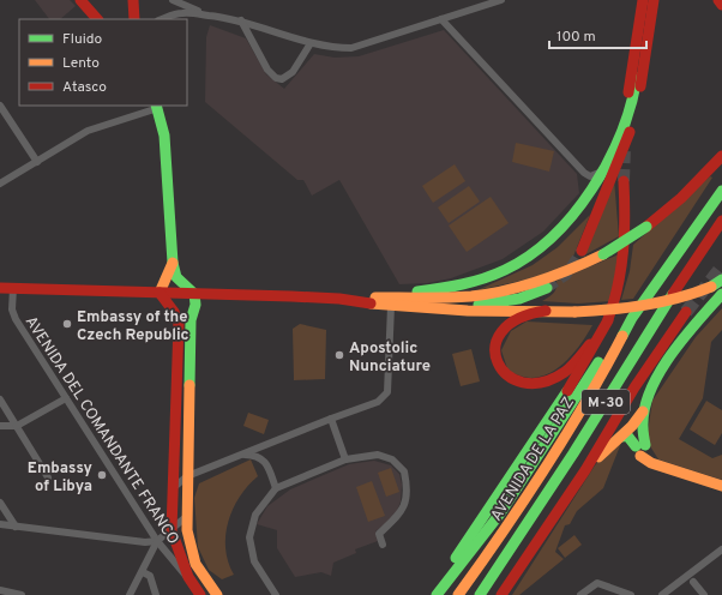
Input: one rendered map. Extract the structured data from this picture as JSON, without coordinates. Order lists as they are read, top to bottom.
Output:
{
  "streets": {
    "main road": ["M-30", "AVENIDA DE LA PAZ"],
    "street": ["AVENIDA DEL COMANDANTE FRANCO"]
  },
  "crossings": [
    ["M-30", "AVENIDA DE LA PAZ"]
  ],
  "places": ["Embassy of the Czech Republic", "Apostolic Nunciature", "Embassy of Libya"],
  "legend": ["Fluido", "Lento", "Atasco"],
  "scale_bar": "100 m"
}
